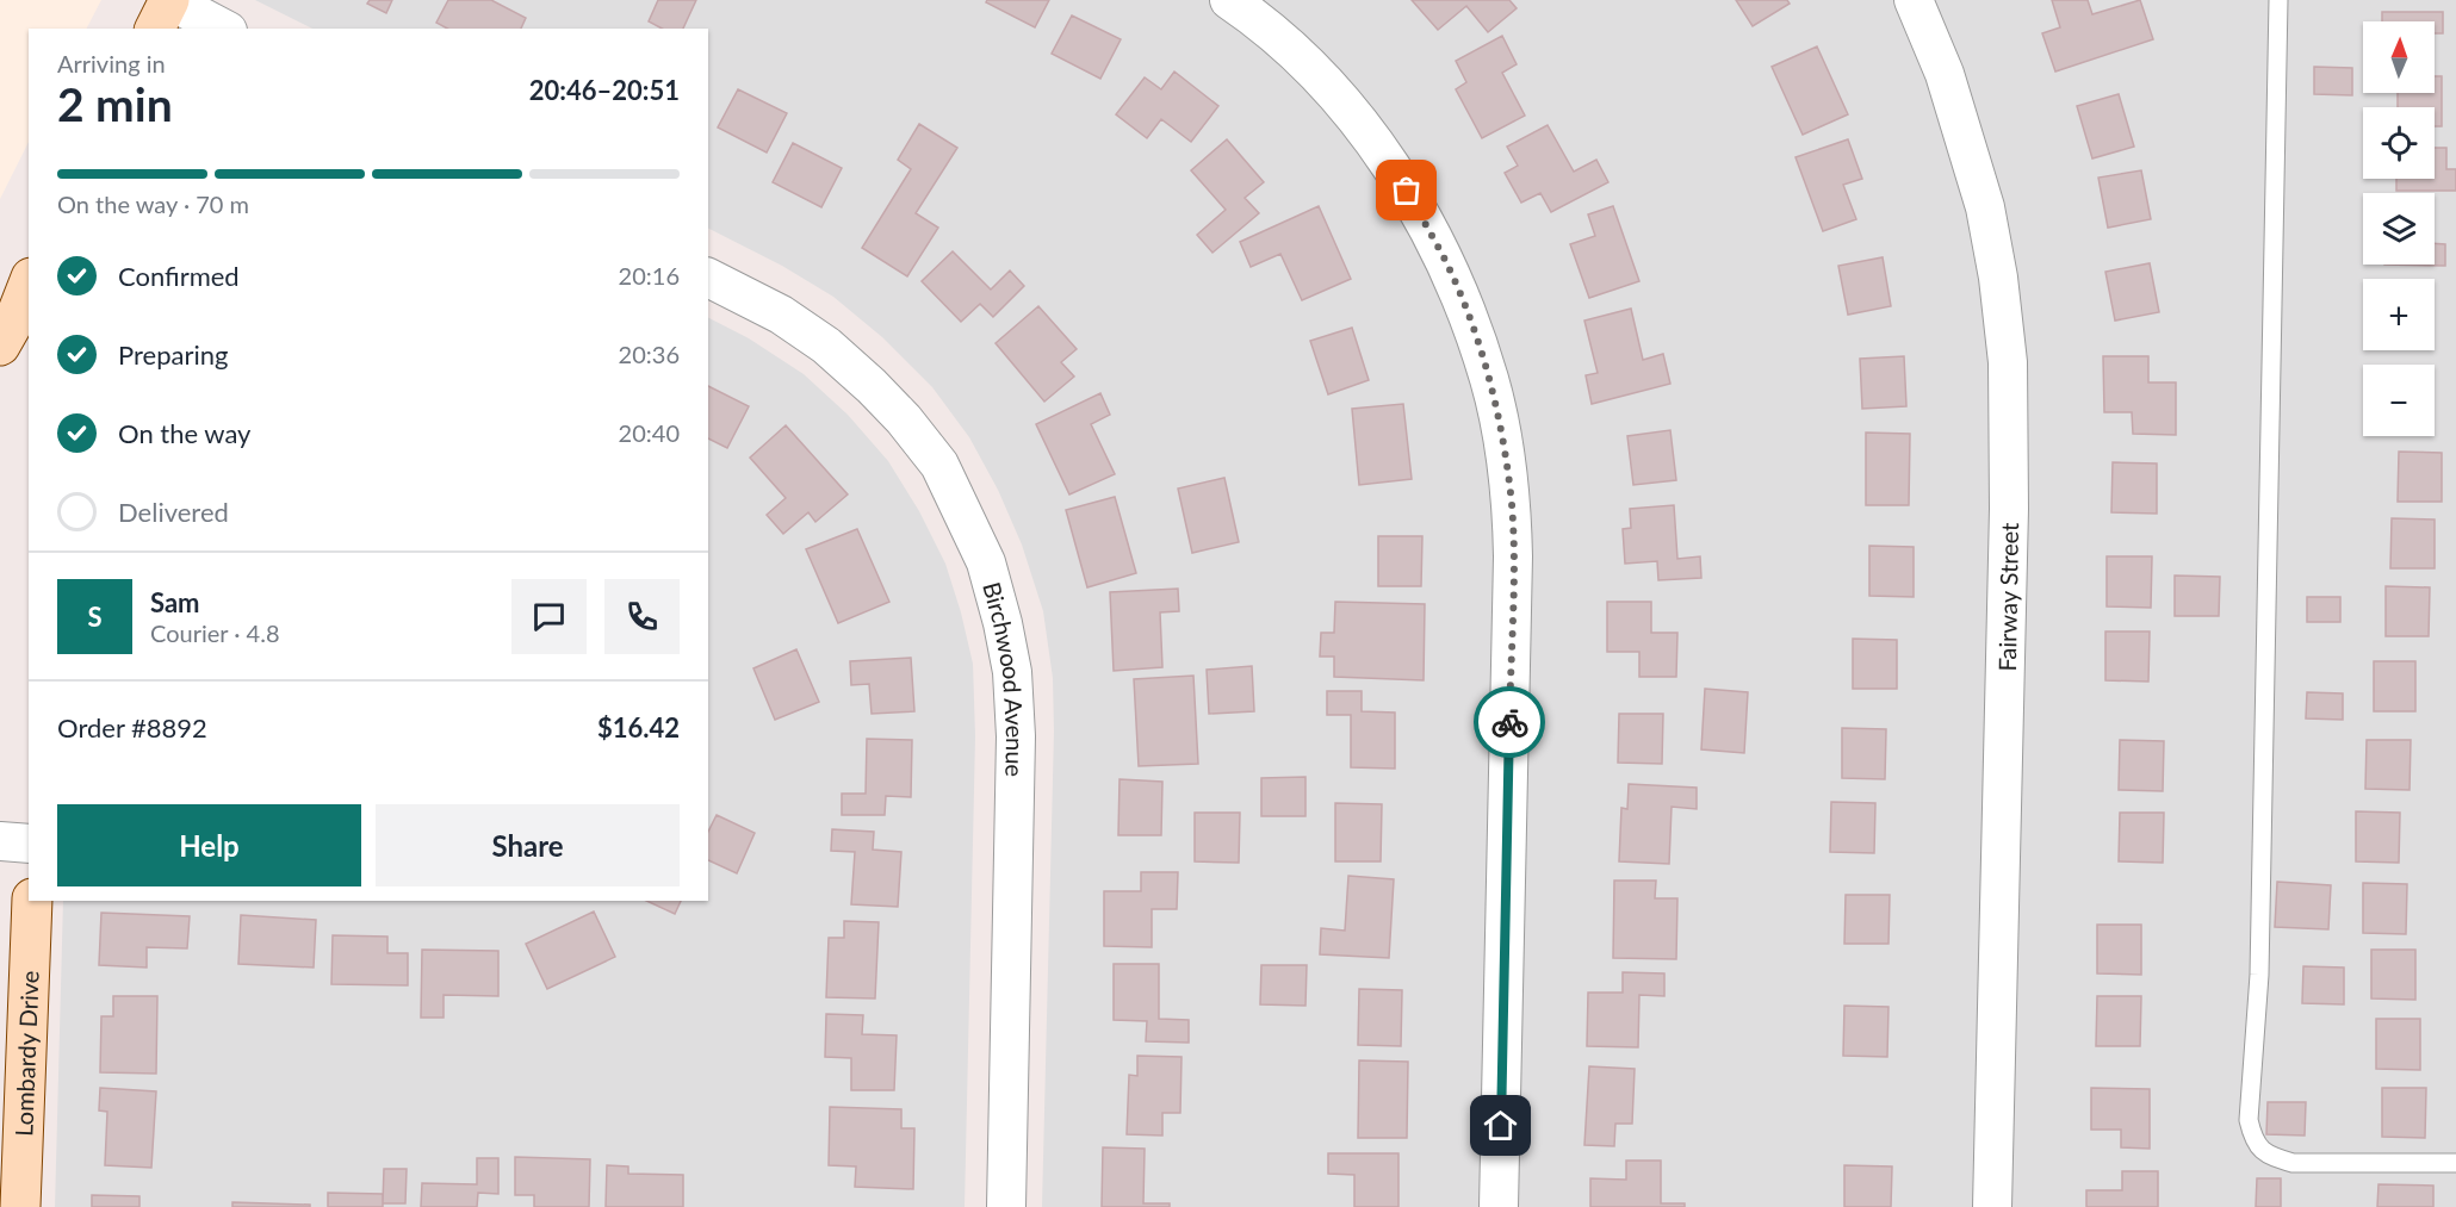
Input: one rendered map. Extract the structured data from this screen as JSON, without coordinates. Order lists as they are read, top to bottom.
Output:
{
  "streets": {
    "street": ["Fairway Street", "Birchwood Avenue", "Lombardy Drive"]
  },
  "north": "top",
  "page": {
    "map_buttons": ["+", "−"],
    "heading": ["2 min", "Arriving in", "20:46–20:51"],
    "panel": [
      "Sam",
      "Courier · 4.8",
      "Order #8892",
      "$16.42"
    ],
    "bar": "On the way · 70 m",
    "list": [
      ["Confirmed", "20:16"],
      ["Preparing", "20:36"],
      ["On the way", "20:40"],
      "Delivered"
    ],
    "round": "S",
    "buttons": ["Help", "Share"]
  }
}
